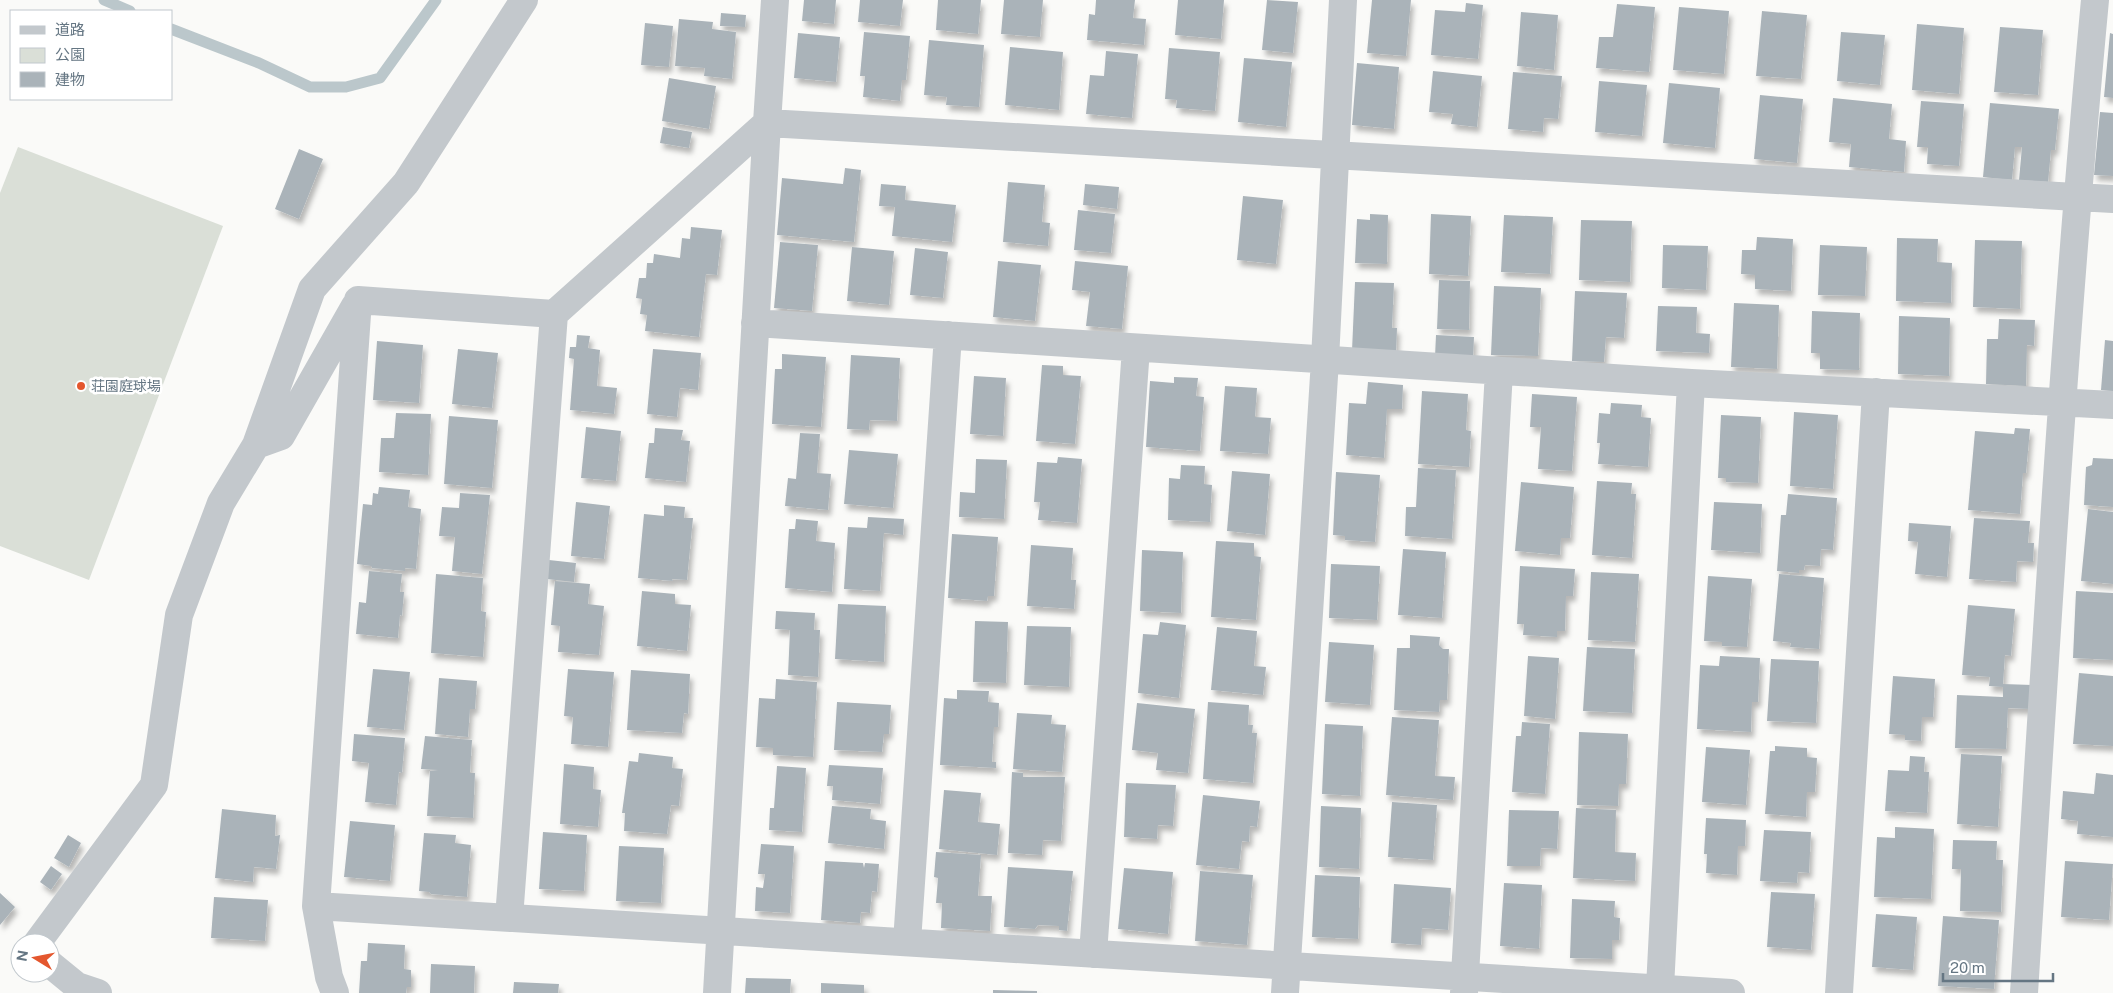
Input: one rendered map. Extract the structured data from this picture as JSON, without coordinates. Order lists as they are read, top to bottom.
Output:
{
  "places": ["荘園庭球場"],
  "legend": ["道路", "公園", "建物"],
  "scale_bar": "20 m",
  "north": "left"
}
